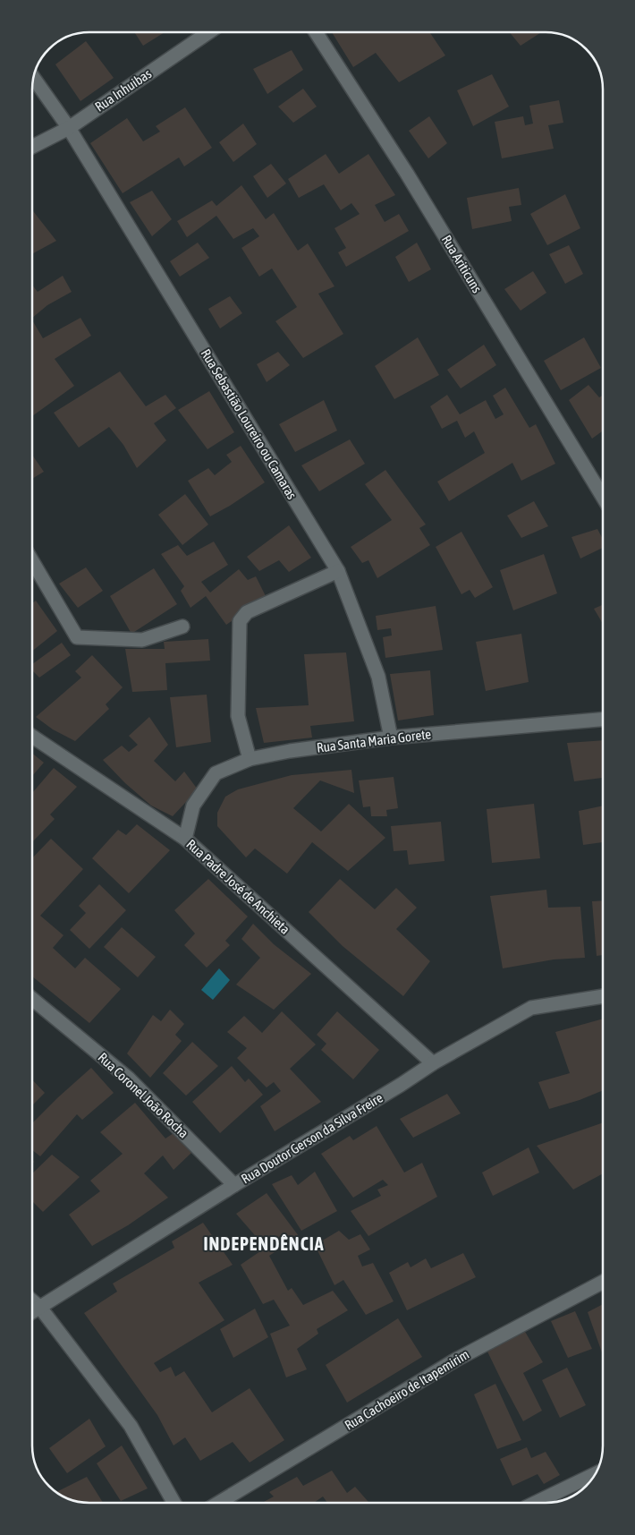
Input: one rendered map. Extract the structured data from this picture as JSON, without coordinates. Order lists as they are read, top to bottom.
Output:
{
  "streets": {
    "street": [
      "Rua Inhuibas",
      "Rua Ariticuns",
      "Rua Sebastião Loureiro ou Camaras",
      "Rua Santa Maria Gorete",
      "Rua Padre José de Anchieta",
      "Rua Coronel João Rocha",
      "Rua Doutor Gerson da Silva Freire",
      "Rua Cachoeiro de Itapemirim"
    ]
  },
  "crossings": [
    ["Rua Inhuibas", "Rua Sebastião Loureiro ou Camaras"],
    ["Rua Sebastião Loureiro ou Camaras", "Rua Santa Maria Gorete"],
    ["Rua Santa Maria Gorete", "Rua Padre José de Anchieta"],
    ["Rua Padre José de Anchieta", "Rua Doutor Gerson da Silva Freire"],
    ["Rua Coronel João Rocha", "Rua Doutor Gerson da Silva Freire"]
  ],
  "districts": ["INDEPENDÊNCIA"]
}
